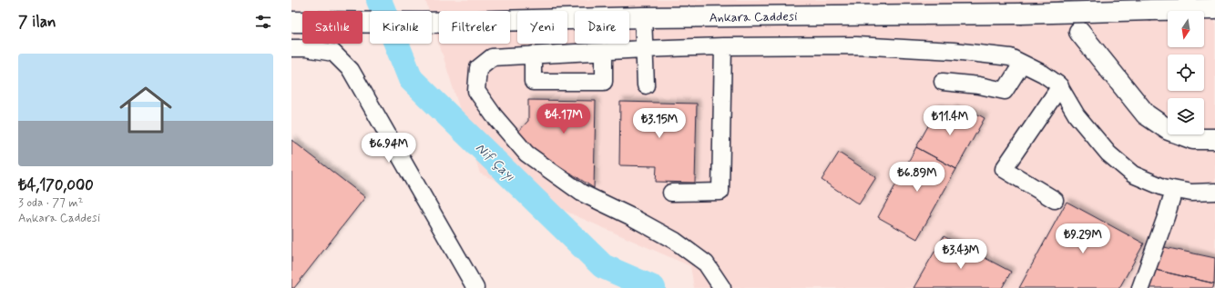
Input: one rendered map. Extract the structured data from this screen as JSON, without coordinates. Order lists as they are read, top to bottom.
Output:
{
  "streets": {
    "highway": ["Ankara Caddesi"]
  },
  "water": ["Nif Çayı"],
  "north": "bottom",
  "page": {
    "heading": "7 ilan",
    "chip": [
      "Satılık",
      "Kiralık",
      "Filtreler",
      "Yeni",
      "Daire"
    ],
    "list": [
      {
        "name": "₺4,170,000",
        "note": "3 oda · 77 m² · Ankara Caddesi"
      }
    ],
    "price": [
      "₺4.17M",
      "₺11.4M",
      "₺3.15M",
      "₺6.94M",
      "₺6.89M",
      "₺9.29M",
      "₺3.43M"
    ]
  }
}
